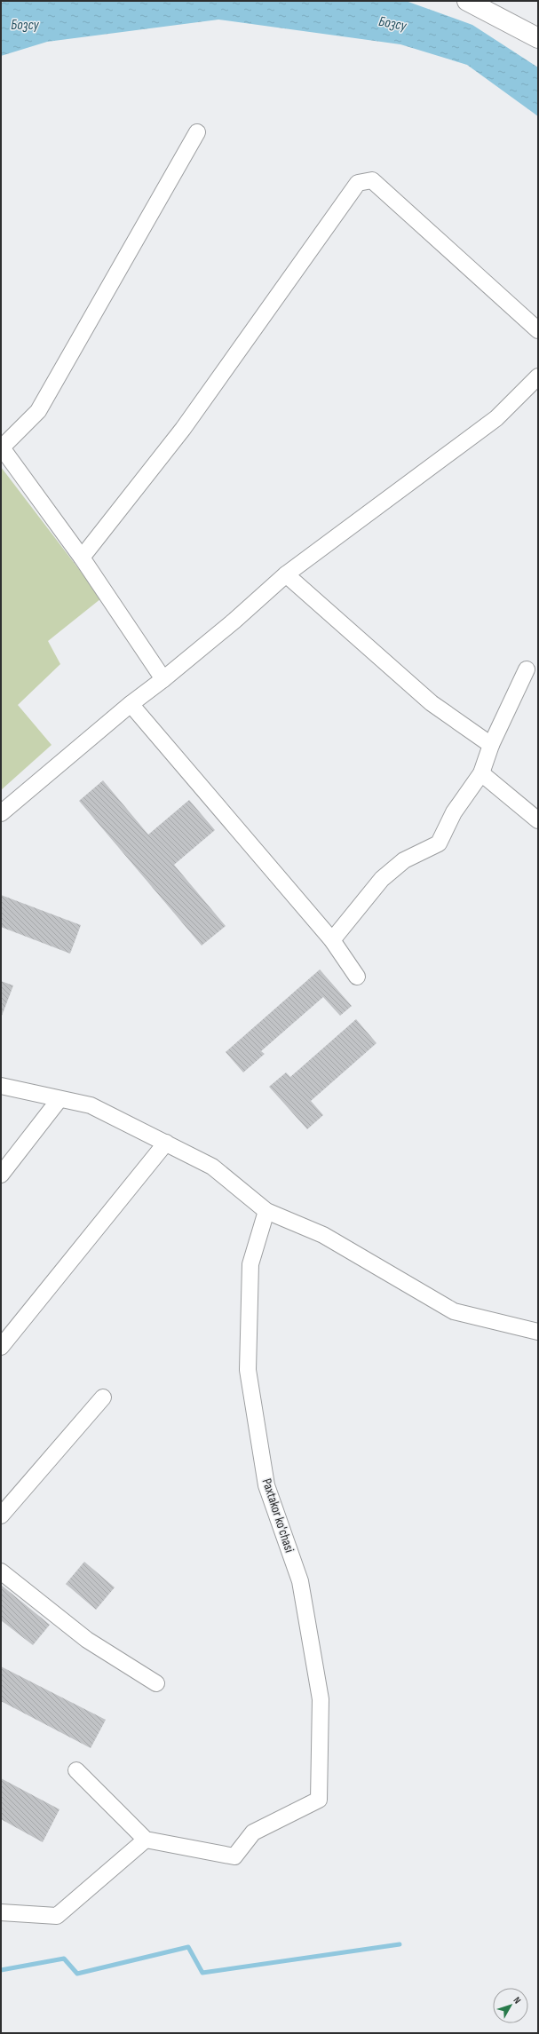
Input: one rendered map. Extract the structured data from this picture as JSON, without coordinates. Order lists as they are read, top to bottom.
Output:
{
  "streets": {
    "street": ["Paxtakor ko'chasi"]
  },
  "water": ["Бозсу"],
  "north": "top right"
}
